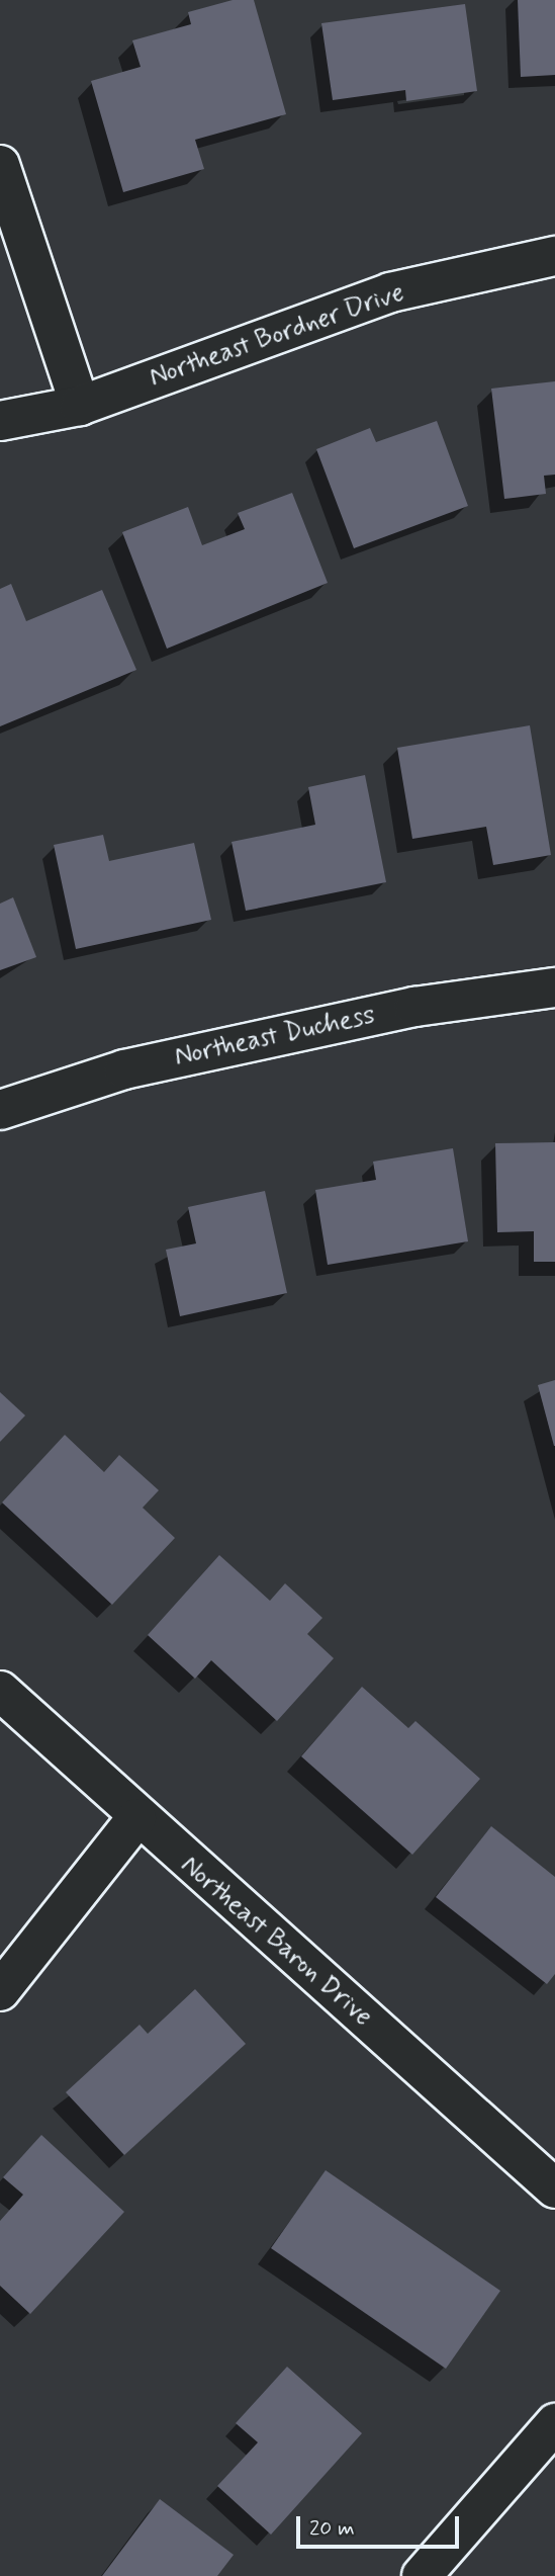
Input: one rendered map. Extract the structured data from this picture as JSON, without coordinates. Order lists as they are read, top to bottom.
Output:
{
  "streets": {
    "street": ["Northeast Bordner Drive", "Northeast Duchess", "Northeast Baron Drive"]
  },
  "scale_bar": "20 m"
}
